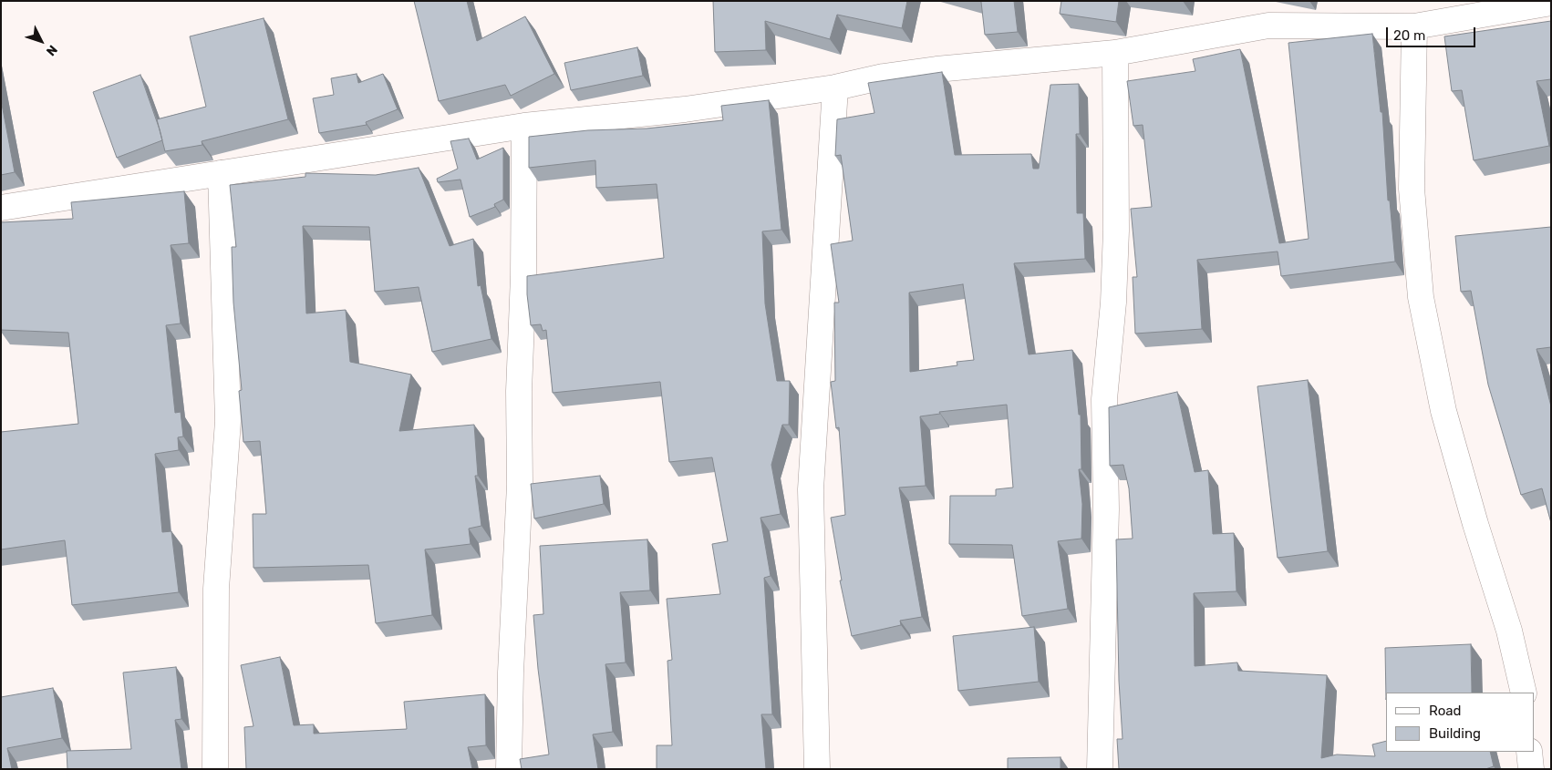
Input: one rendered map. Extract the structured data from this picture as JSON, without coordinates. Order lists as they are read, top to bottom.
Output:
{
  "legend": ["Road", "Building"],
  "scale_bar": "20 m",
  "north": "bottom right"
}
